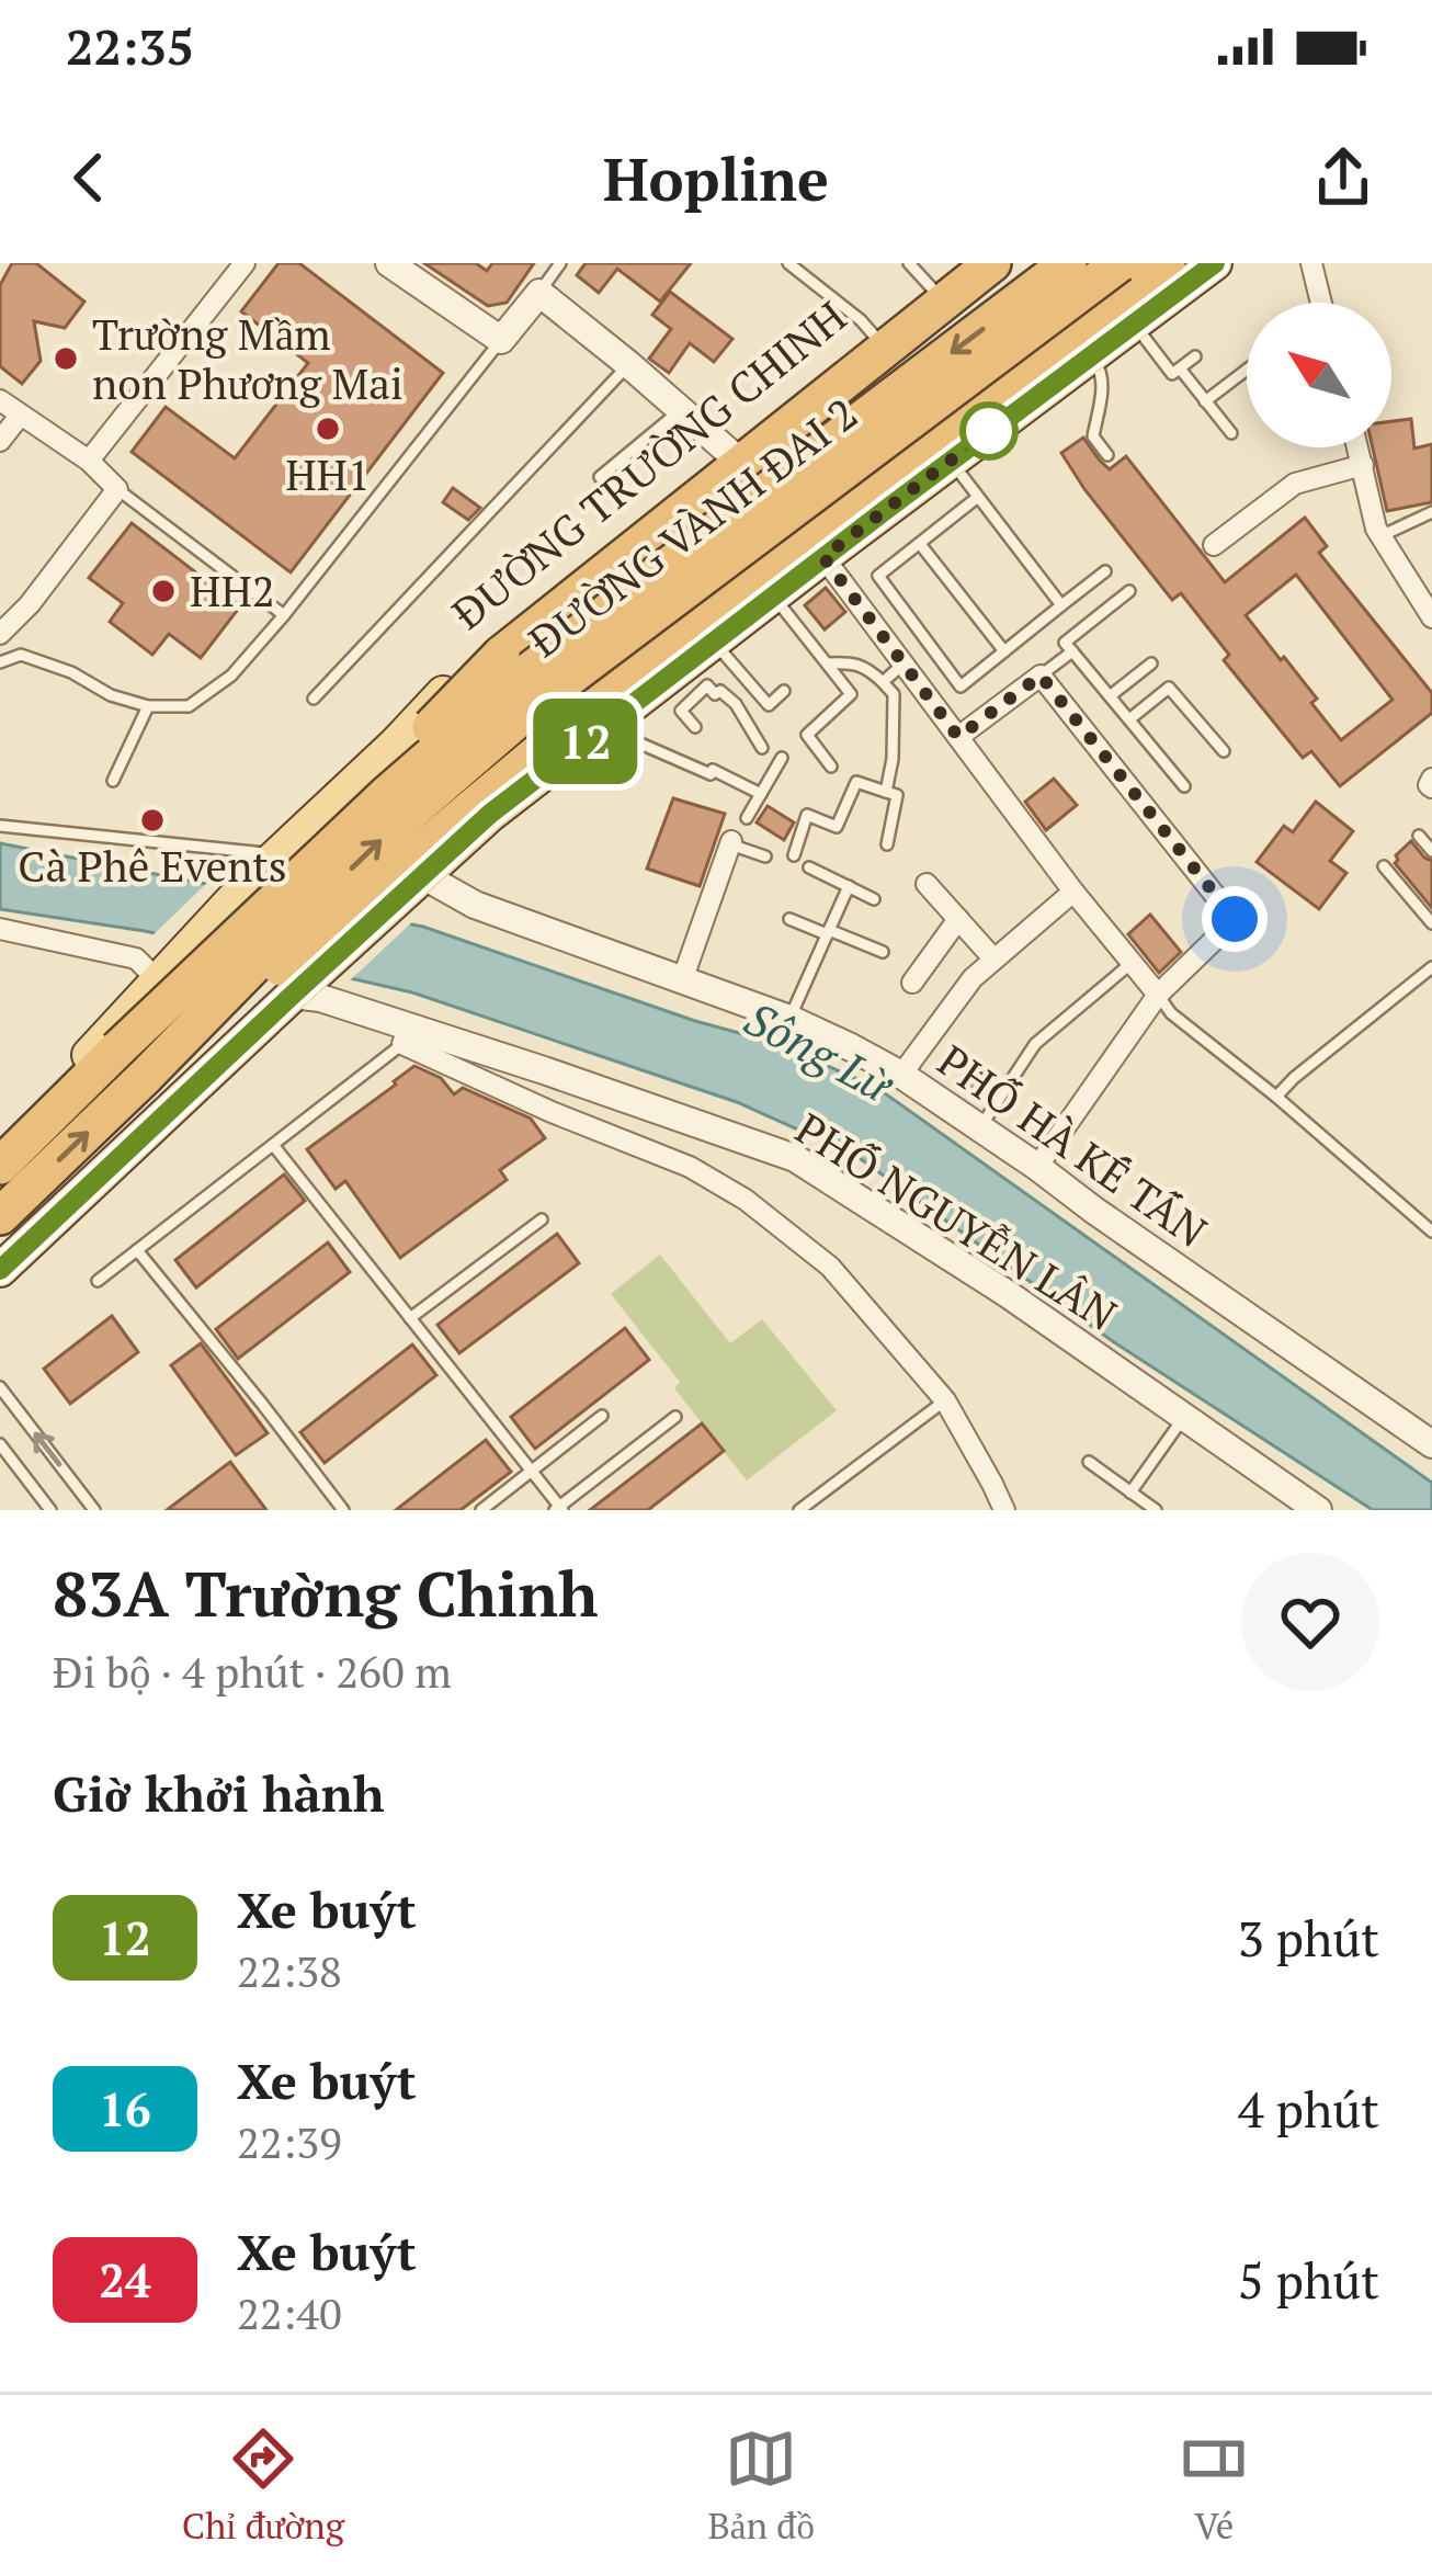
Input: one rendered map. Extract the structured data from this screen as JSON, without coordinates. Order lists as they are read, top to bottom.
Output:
{
  "streets": {
    "highway": ["ĐƯỜNG VÀNH ĐAI 2"],
    "main road": ["ĐƯỜNG TRƯỜNG CHINH"],
    "street": ["PHỐ HÀ KẾ TẤN", "PHỐ NGUYỄN LÂN"]
  },
  "water": ["Sông Lừ"],
  "places": [
    "Trường Mầm non Phương Mai",
    "HH1",
    "HH2",
    "Cà Phê Events"
  ],
  "lines": ["bus line 12"],
  "north": "top left",
  "page": {
    "status": "22:35",
    "header": "Hopline",
    "on_map": "12",
    "heading": [
      ["83A Trường Chinh", "Đi bộ · 4 phút · 260 m"],
      "Giờ khởi hành"
    ],
    "list": [
      {
        "mark": "12",
        "name": "Xe buýt",
        "note": "22:38",
        "value": "3 phút"
      },
      {
        "mark": "16",
        "name": "Xe buýt",
        "note": "22:39",
        "value": "4 phút"
      },
      {
        "mark": "24",
        "name": "Xe buýt",
        "note": "22:40",
        "value": "5 phút"
      }
    ],
    "tabs": ["Chỉ đường", "Bản đồ", "Vé"]
  }
}
